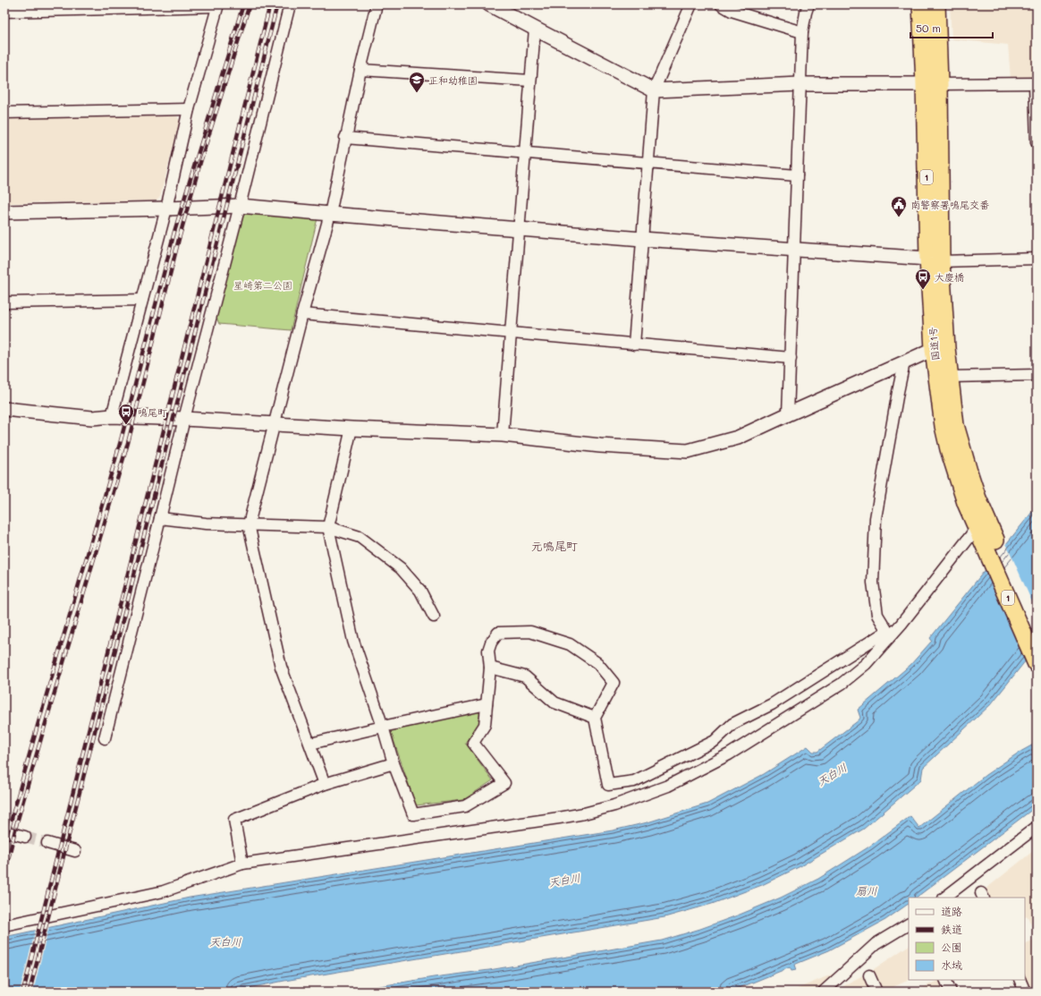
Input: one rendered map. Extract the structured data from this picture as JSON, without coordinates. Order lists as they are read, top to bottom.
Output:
{
  "streets": {
    "highway": ["1", "国道1号"]
  },
  "districts": ["元鳴尾町"],
  "water": ["天白川", "扇川"],
  "parks": ["星崎第二公園"],
  "places": {
    "school or university": ["正和幼稚園"],
    "public building": ["南警察署鳴尾交番"],
    "bus stop": ["大慶橋", "鳴尾町"]
  },
  "legend": [
    "道路",
    "鉄道",
    "公園",
    "水域"
  ],
  "scale_bar": "50 m"
}
